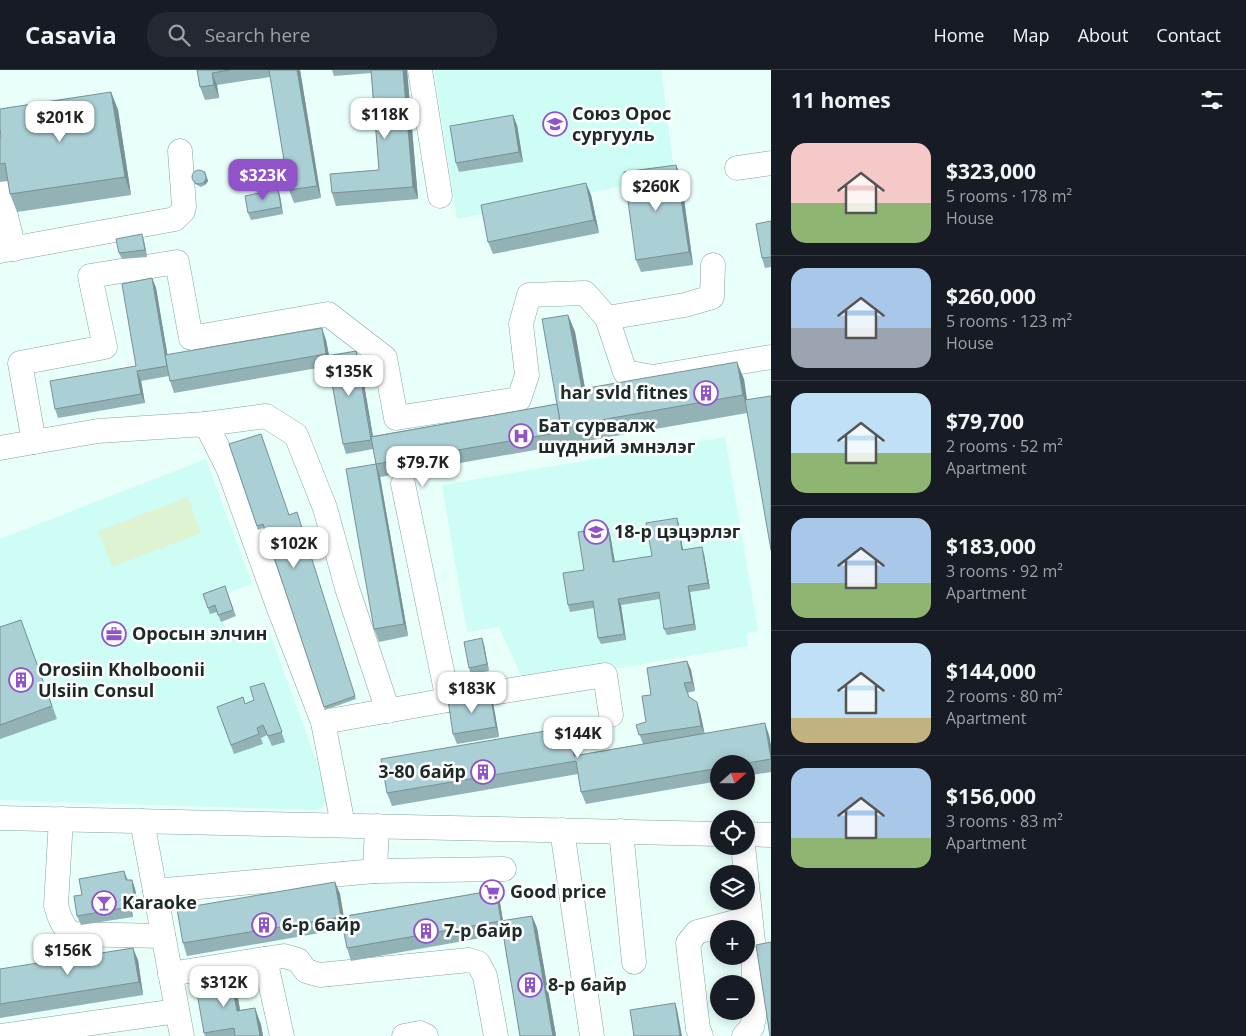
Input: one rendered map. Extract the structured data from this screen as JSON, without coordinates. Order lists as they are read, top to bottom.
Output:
{
  "places": {
    "school or university": ["Союз Орос сургууль", "18-р цэцэрлэг"],
    "building": [
      "har svld fitnes",
      "Orosiin Kholboonii Ulsiin Consul",
      "3-80 байр",
      "6-р байр",
      "7-р байр",
      "8-р байр"
    ],
    "hospital": ["Бат сурвалж шүдний эмнэлэг"],
    "office": ["Оросын элчин"],
    "supermarket": ["Good price"],
    "bar": ["Karaoke"]
  },
  "north": "right",
  "page": {
    "header": "Casavia",
    "search": "Search here",
    "nav": [
      "Home",
      "Map",
      "About",
      "Contact"
    ],
    "heading": "11 homes",
    "price": [
      "$118K",
      "$201K",
      "$323K",
      "$260K",
      "$135K",
      "$79.7K",
      "$102K",
      "$183K",
      "$144K",
      "$156K",
      "$312K"
    ],
    "list": [
      {
        "name": "$323,000",
        "note": "5 rooms · 178 m² · House"
      },
      {
        "name": "$260,000",
        "note": "5 rooms · 123 m² · House"
      },
      {
        "name": "$79,700",
        "note": "2 rooms · 52 m² · Apartment"
      },
      {
        "name": "$183,000",
        "note": "3 rooms · 92 m² · Apartment"
      },
      {
        "name": "$144,000",
        "note": "2 rooms · 80 m² · Apartment"
      },
      {
        "name": "$156,000",
        "note": "3 rooms · 83 m² · Apartment"
      }
    ],
    "map_buttons": ["+", "−"]
  }
}
